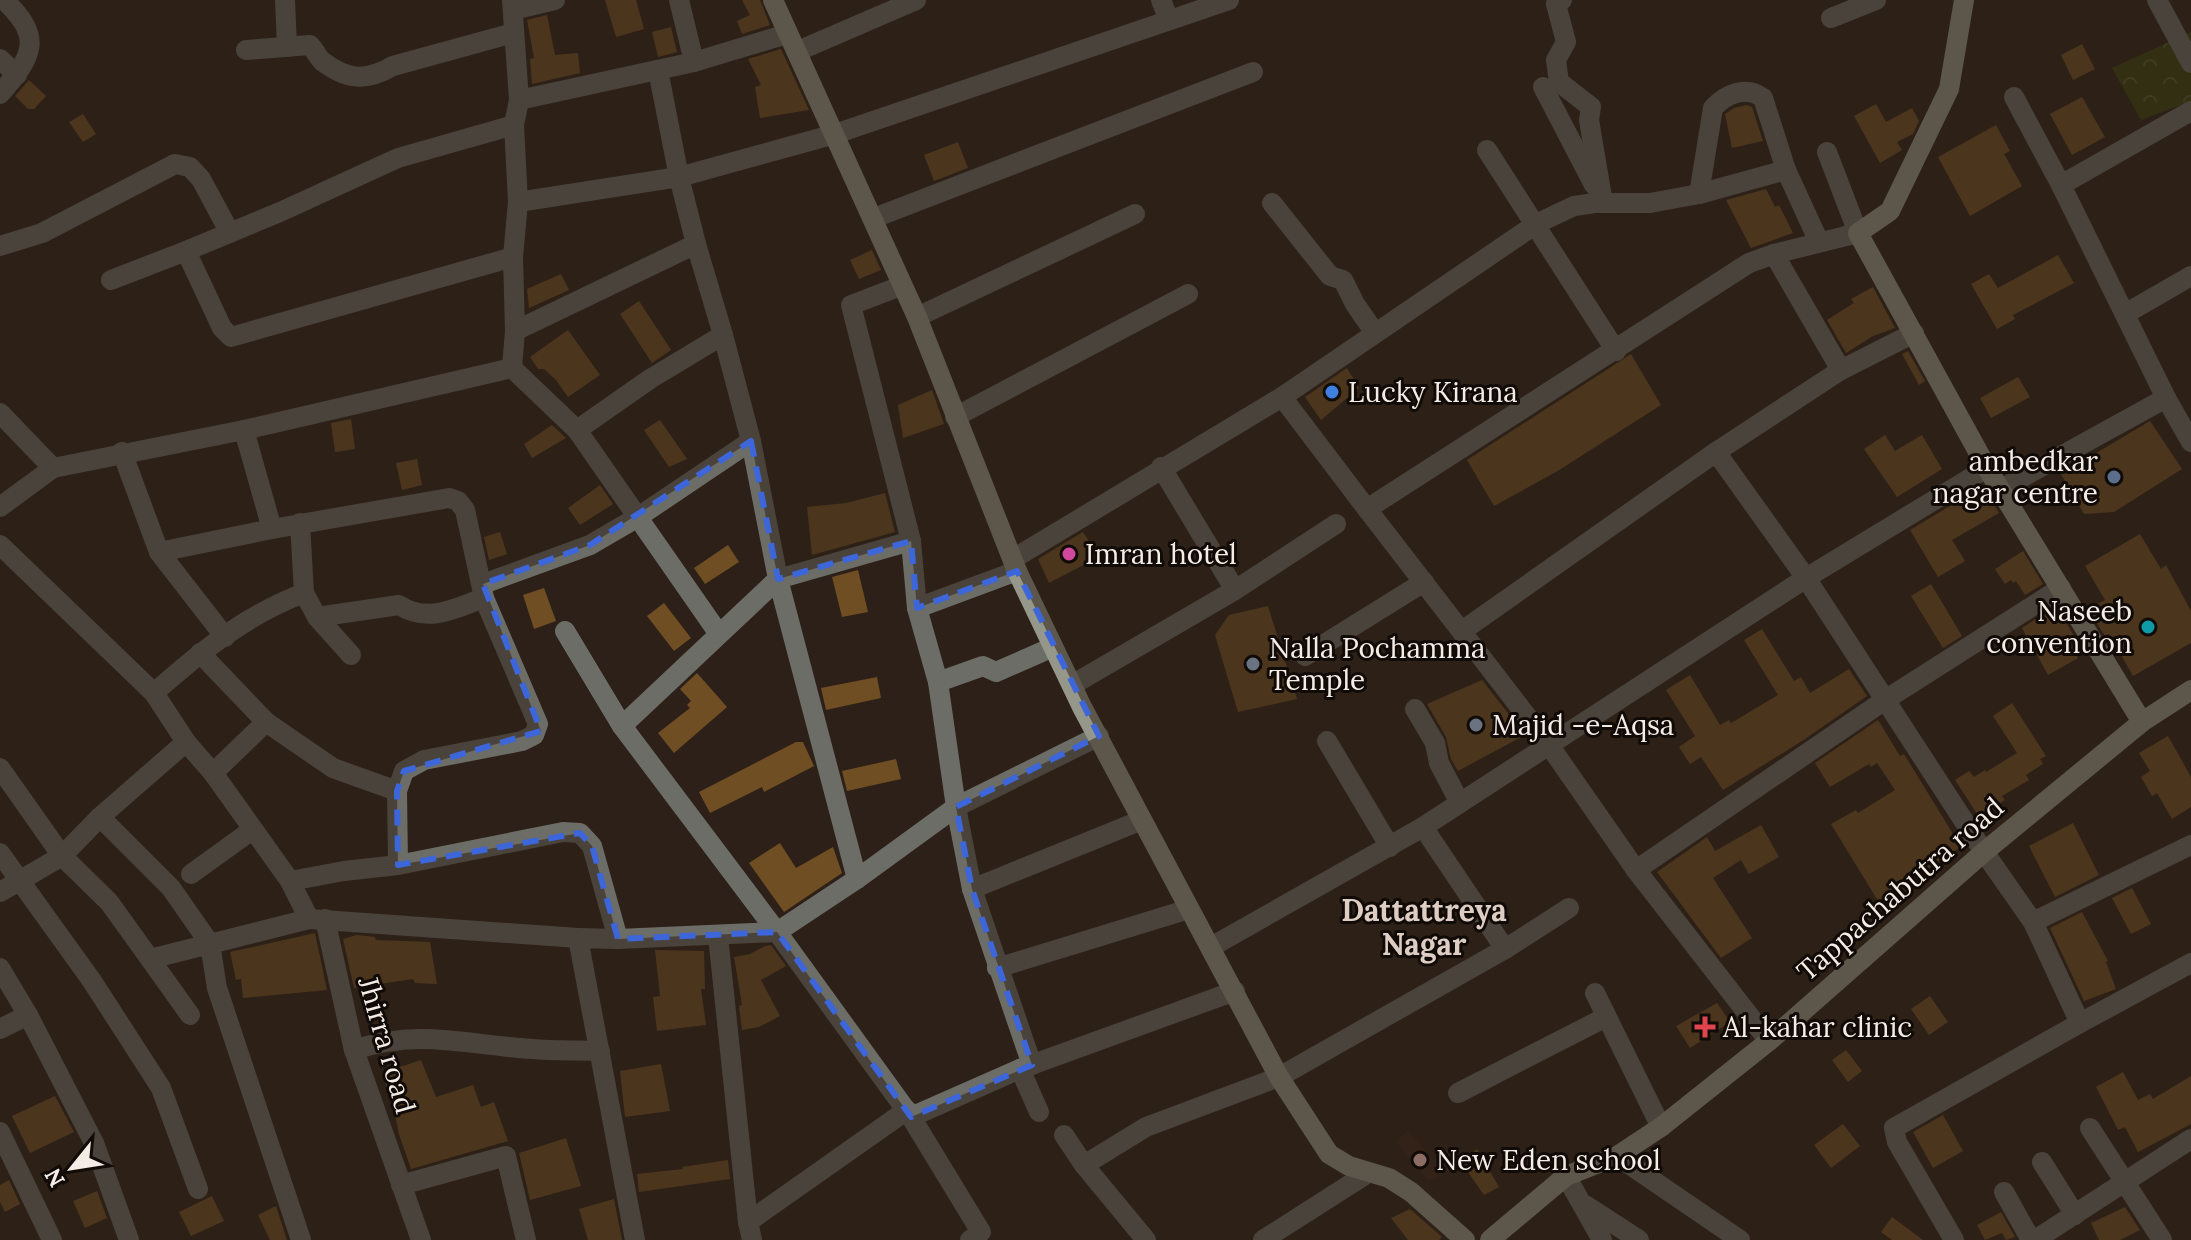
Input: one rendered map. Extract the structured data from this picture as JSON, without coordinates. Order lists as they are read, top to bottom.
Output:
{
  "streets": {
    "street": ["Tappachabutra road", "Jhirra road"]
  },
  "districts": ["Dattattreya Nagar"],
  "places": {
    "other": [
      "Lucky Kirana",
      "ambedkar nagar centre",
      "Imran hotel",
      "Naseeb convention",
      "Nalla Pochamma Temple",
      "Majid -e-Aqsa",
      "New Eden school"
    ],
    "health": ["Al-kahar clinic"]
  },
  "north": "bottom left"
}
